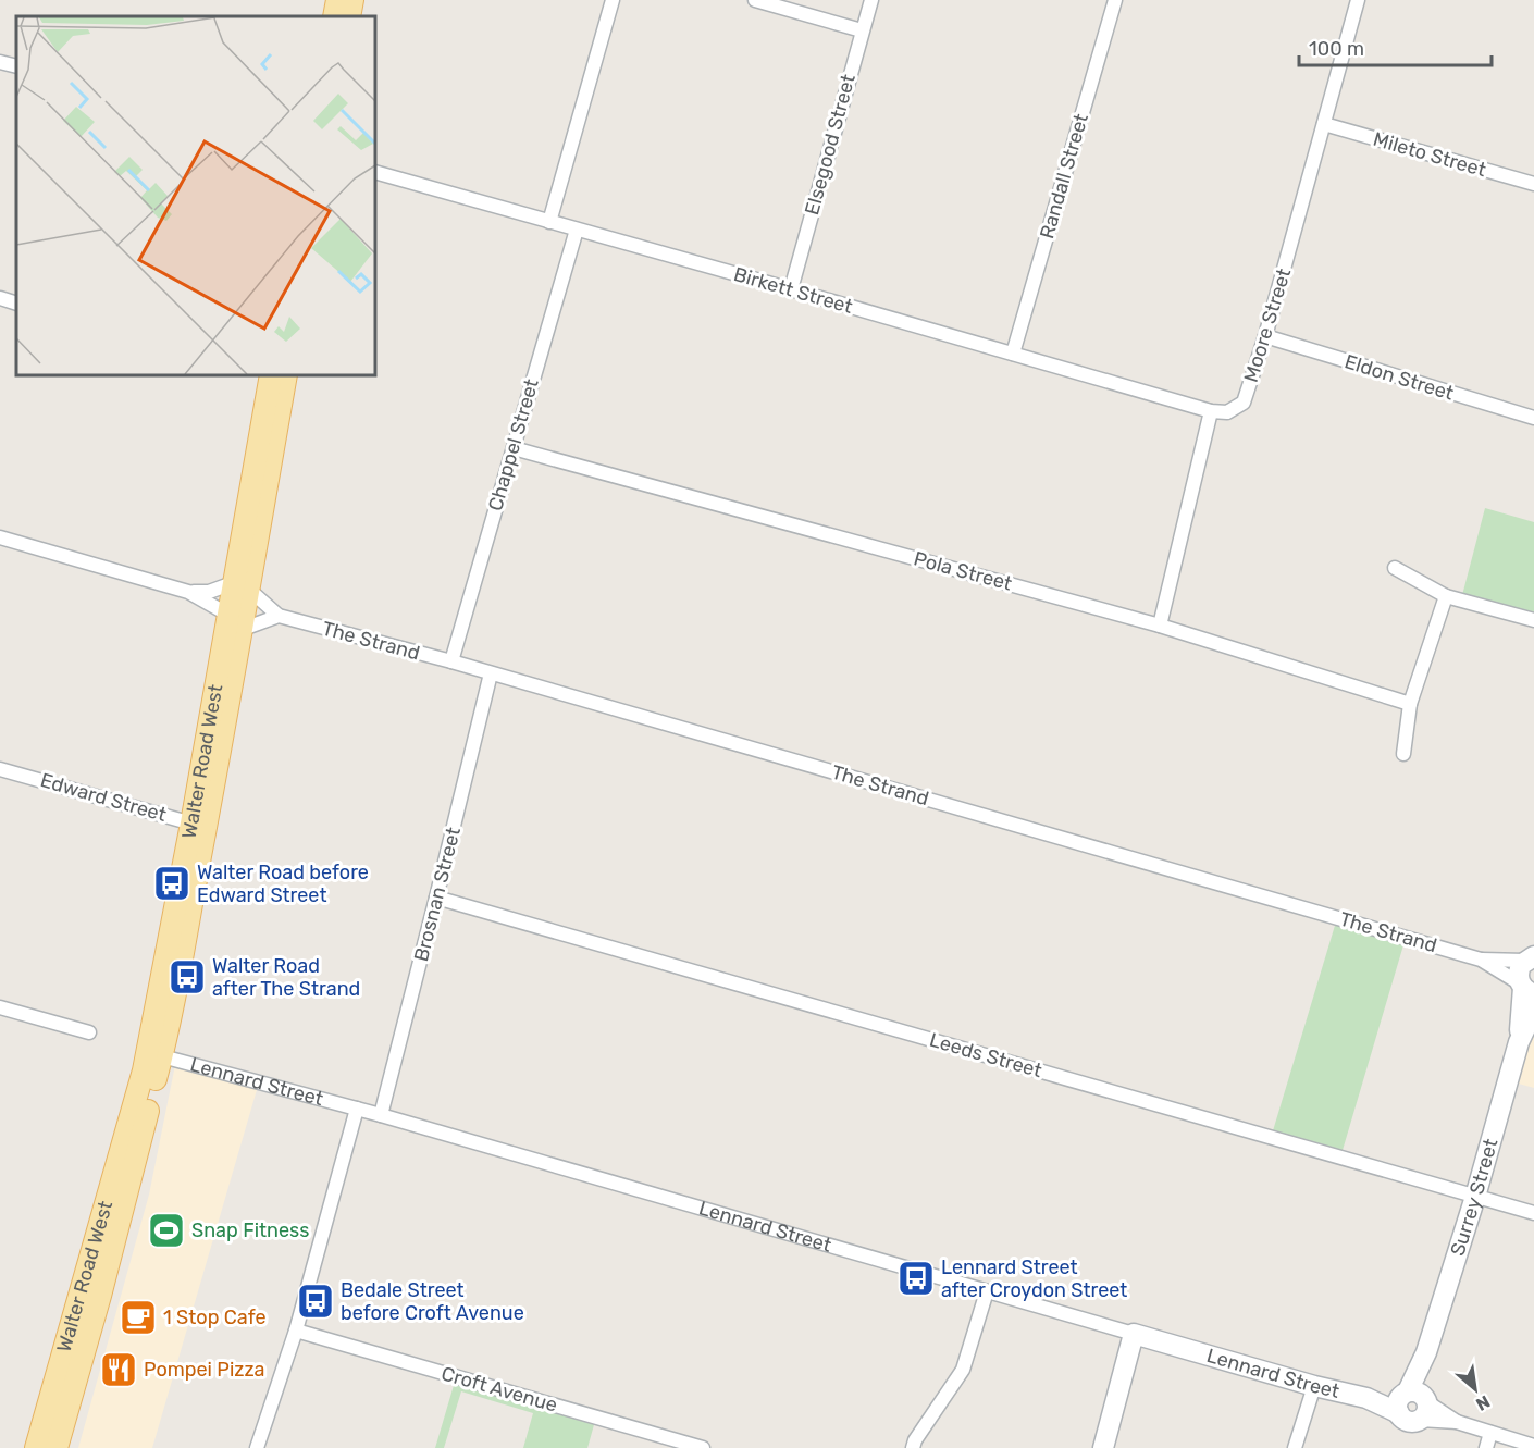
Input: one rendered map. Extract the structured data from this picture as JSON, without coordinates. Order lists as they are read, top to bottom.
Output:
{
  "streets": {
    "main road": ["Walter Road West"],
    "street": [
      "Elsegood Street",
      "Mileto Street",
      "Randall Street",
      "Birkett Street",
      "Moore Street",
      "Eldon Street",
      "Chappel Street",
      "Pola Street",
      "The Strand",
      "Edward Street",
      "Brosnan Street",
      "Leeds Street",
      "Lennard Street",
      "Surrey Street",
      "Croft Avenue"
    ]
  },
  "crossings": [
    ["Elsegood Street", "Birkett Street"],
    ["Mileto Street", "Moore Street"],
    ["Randall Street", "Birkett Street"],
    ["Birkett Street", "Moore Street"],
    ["Birkett Street", "Chappel Street"],
    ["Moore Street", "Eldon Street"],
    ["Chappel Street", "Pola Street"],
    ["Chappel Street", "The Strand"],
    ["The Strand", "Walter Road West"],
    ["The Strand", "Brosnan Street"],
    ["The Strand", "Surrey Street"],
    ["Walter Road West", "Edward Street"],
    ["Walter Road West", "Lennard Street"],
    ["Brosnan Street", "Leeds Street"],
    ["Brosnan Street", "Lennard Street"],
    ["Leeds Street", "Surrey Street"],
    ["Lennard Street", "Surrey Street"]
  ],
  "places": {
    "bus stop": [
      "Walter Road before Edward Street",
      "Walter Road after The Strand",
      "Lennard Street after Croydon Street",
      "Bedale Street before Croft Avenue"
    ],
    "sports": ["Snap Fitness"],
    "cafe": ["1 Stop Cafe"],
    "restaurant": ["Pompei Pizza"]
  },
  "scale_bar": "100 m",
  "north": "bottom right"
}
